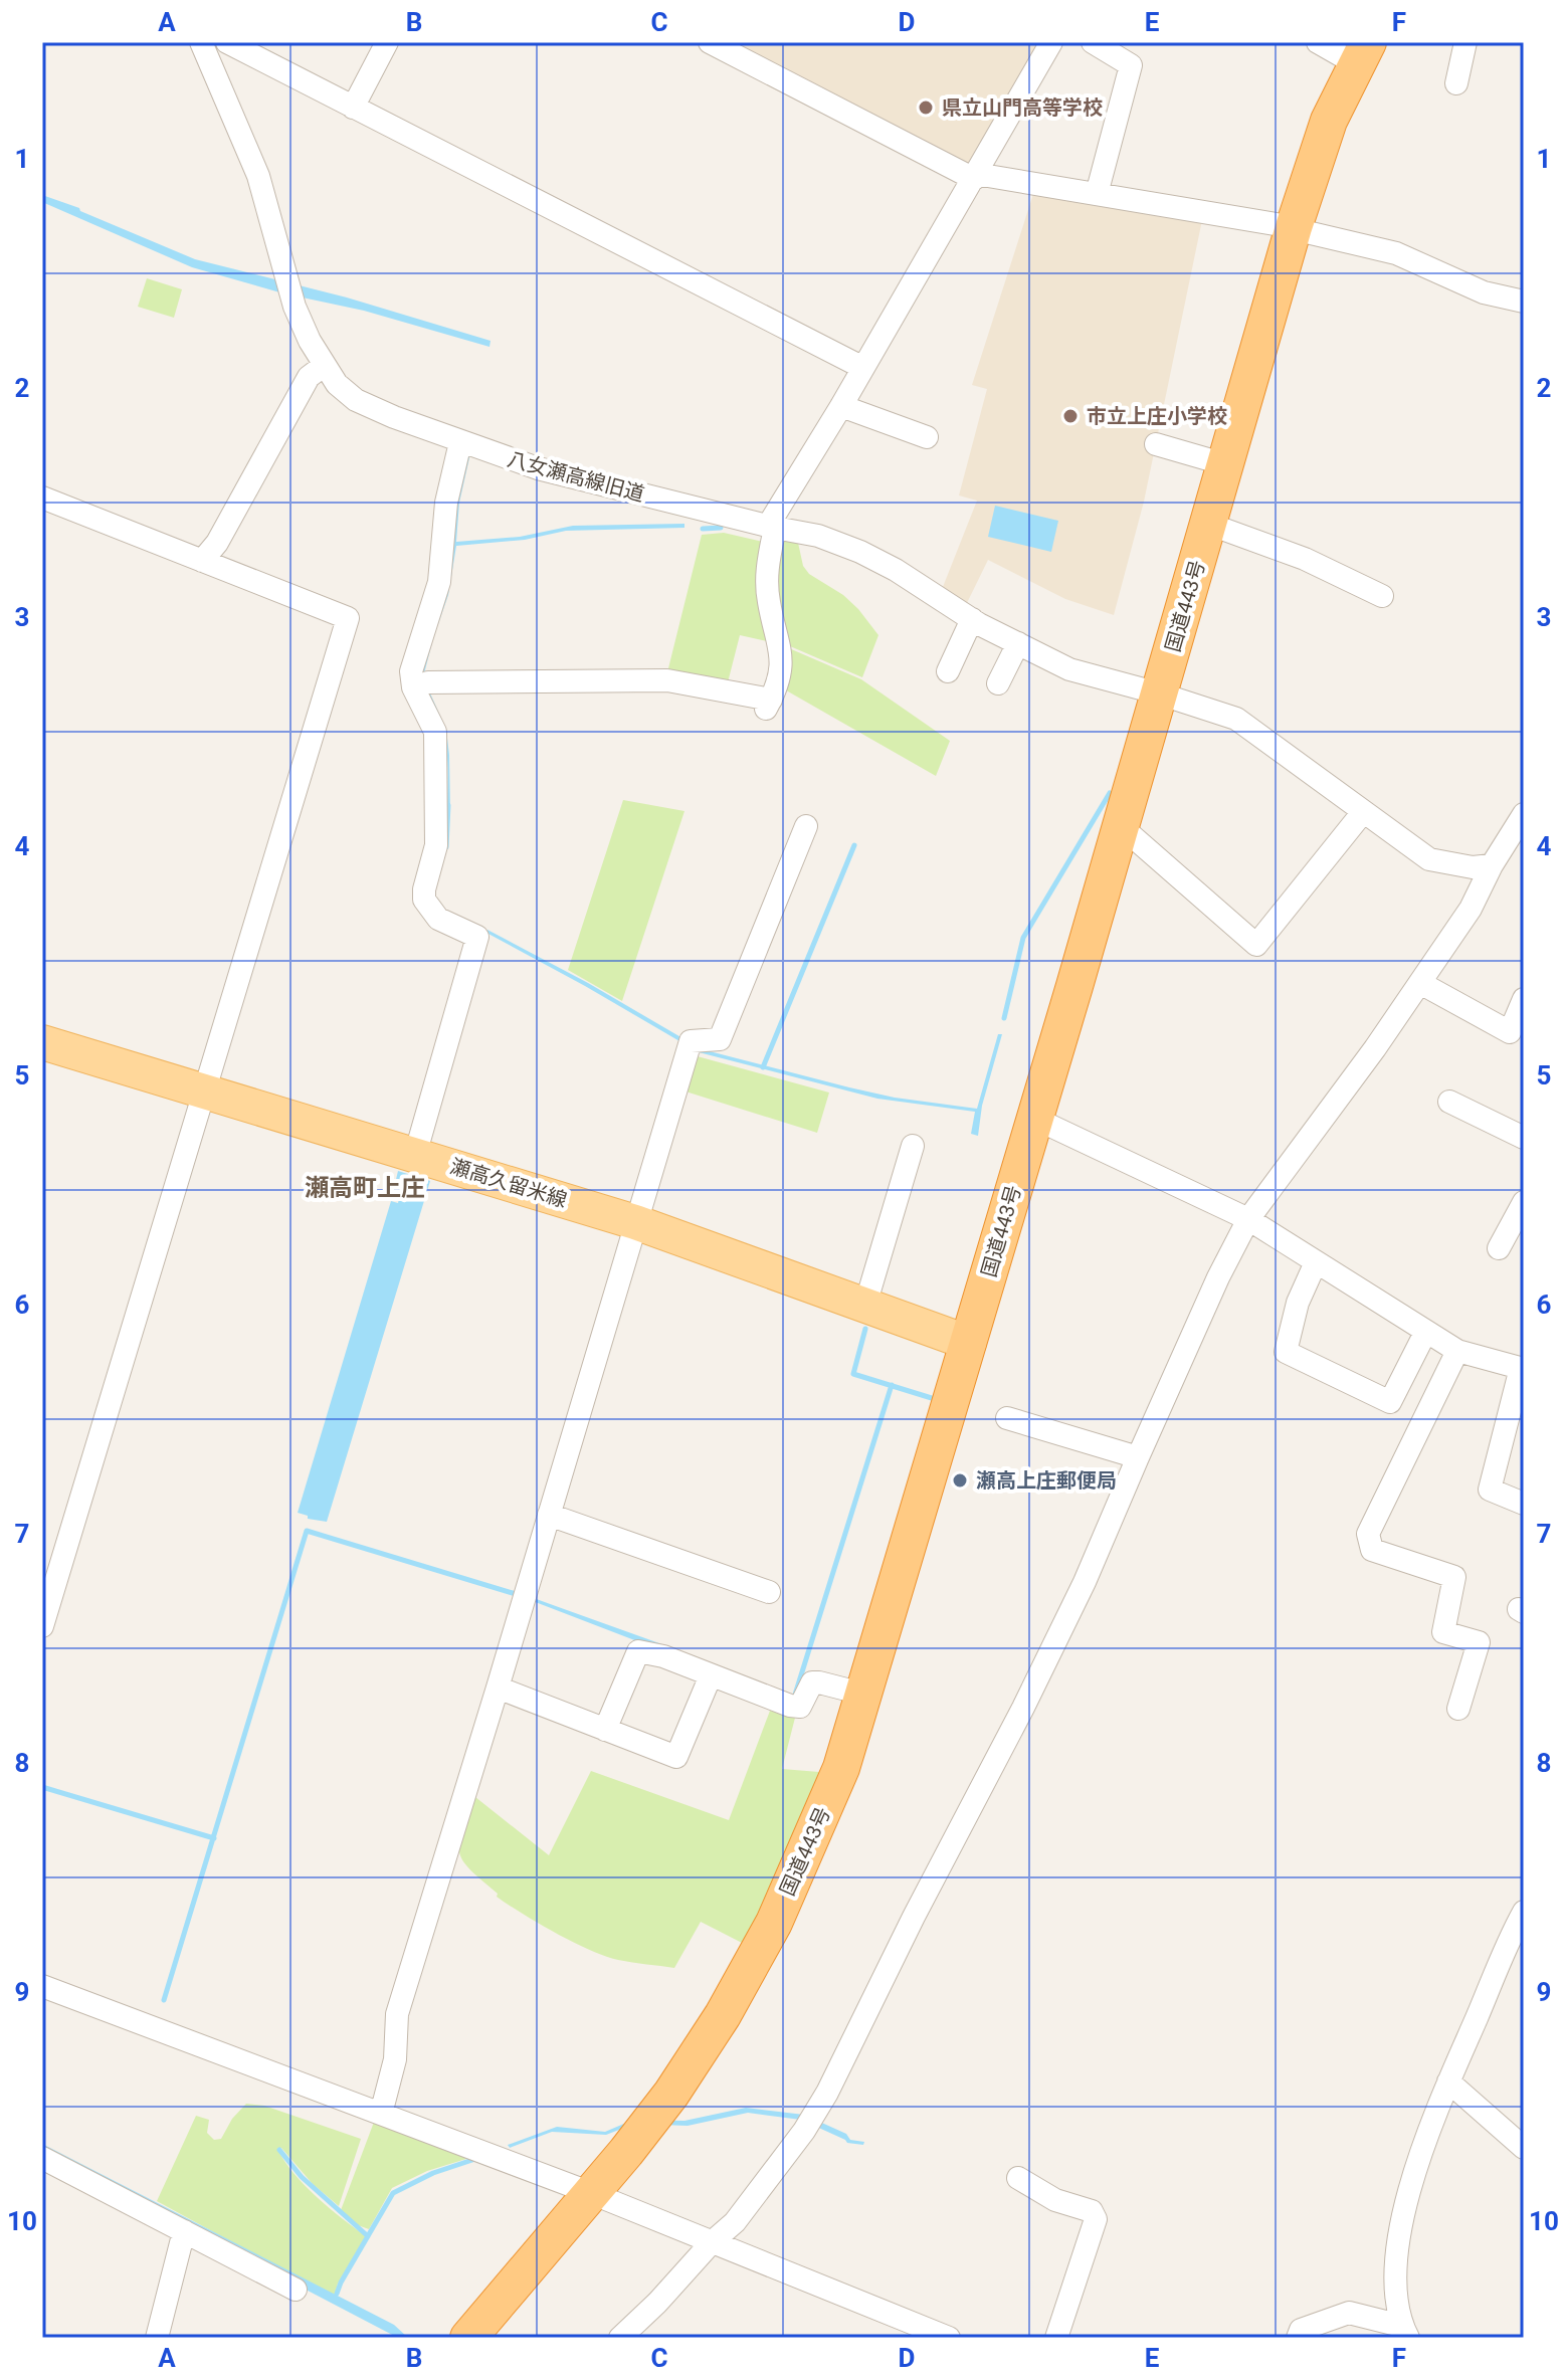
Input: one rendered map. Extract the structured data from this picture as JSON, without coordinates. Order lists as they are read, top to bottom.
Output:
{
  "streets": {
    "highway": ["国道443号"],
    "main road": ["瀬高久留米線"],
    "street": ["八女瀬高線旧道"]
  },
  "crossings": [
    ["八女瀬高線旧道", "国道443号"],
    ["国道443号", "瀬高久留米線"]
  ],
  "districts": ["瀬高町上庄"],
  "places": ["県立山門高等学校", "市立上庄小学校", "瀬高上庄郵便局"],
  "grid": {
    "columns": [
      "A",
      "B",
      "C",
      "D",
      "E",
      "F"
    ],
    "rows": [
      "1",
      "2",
      "3",
      "4",
      "5",
      "6",
      "7",
      "8",
      "9",
      "10"
    ]
  }
}
